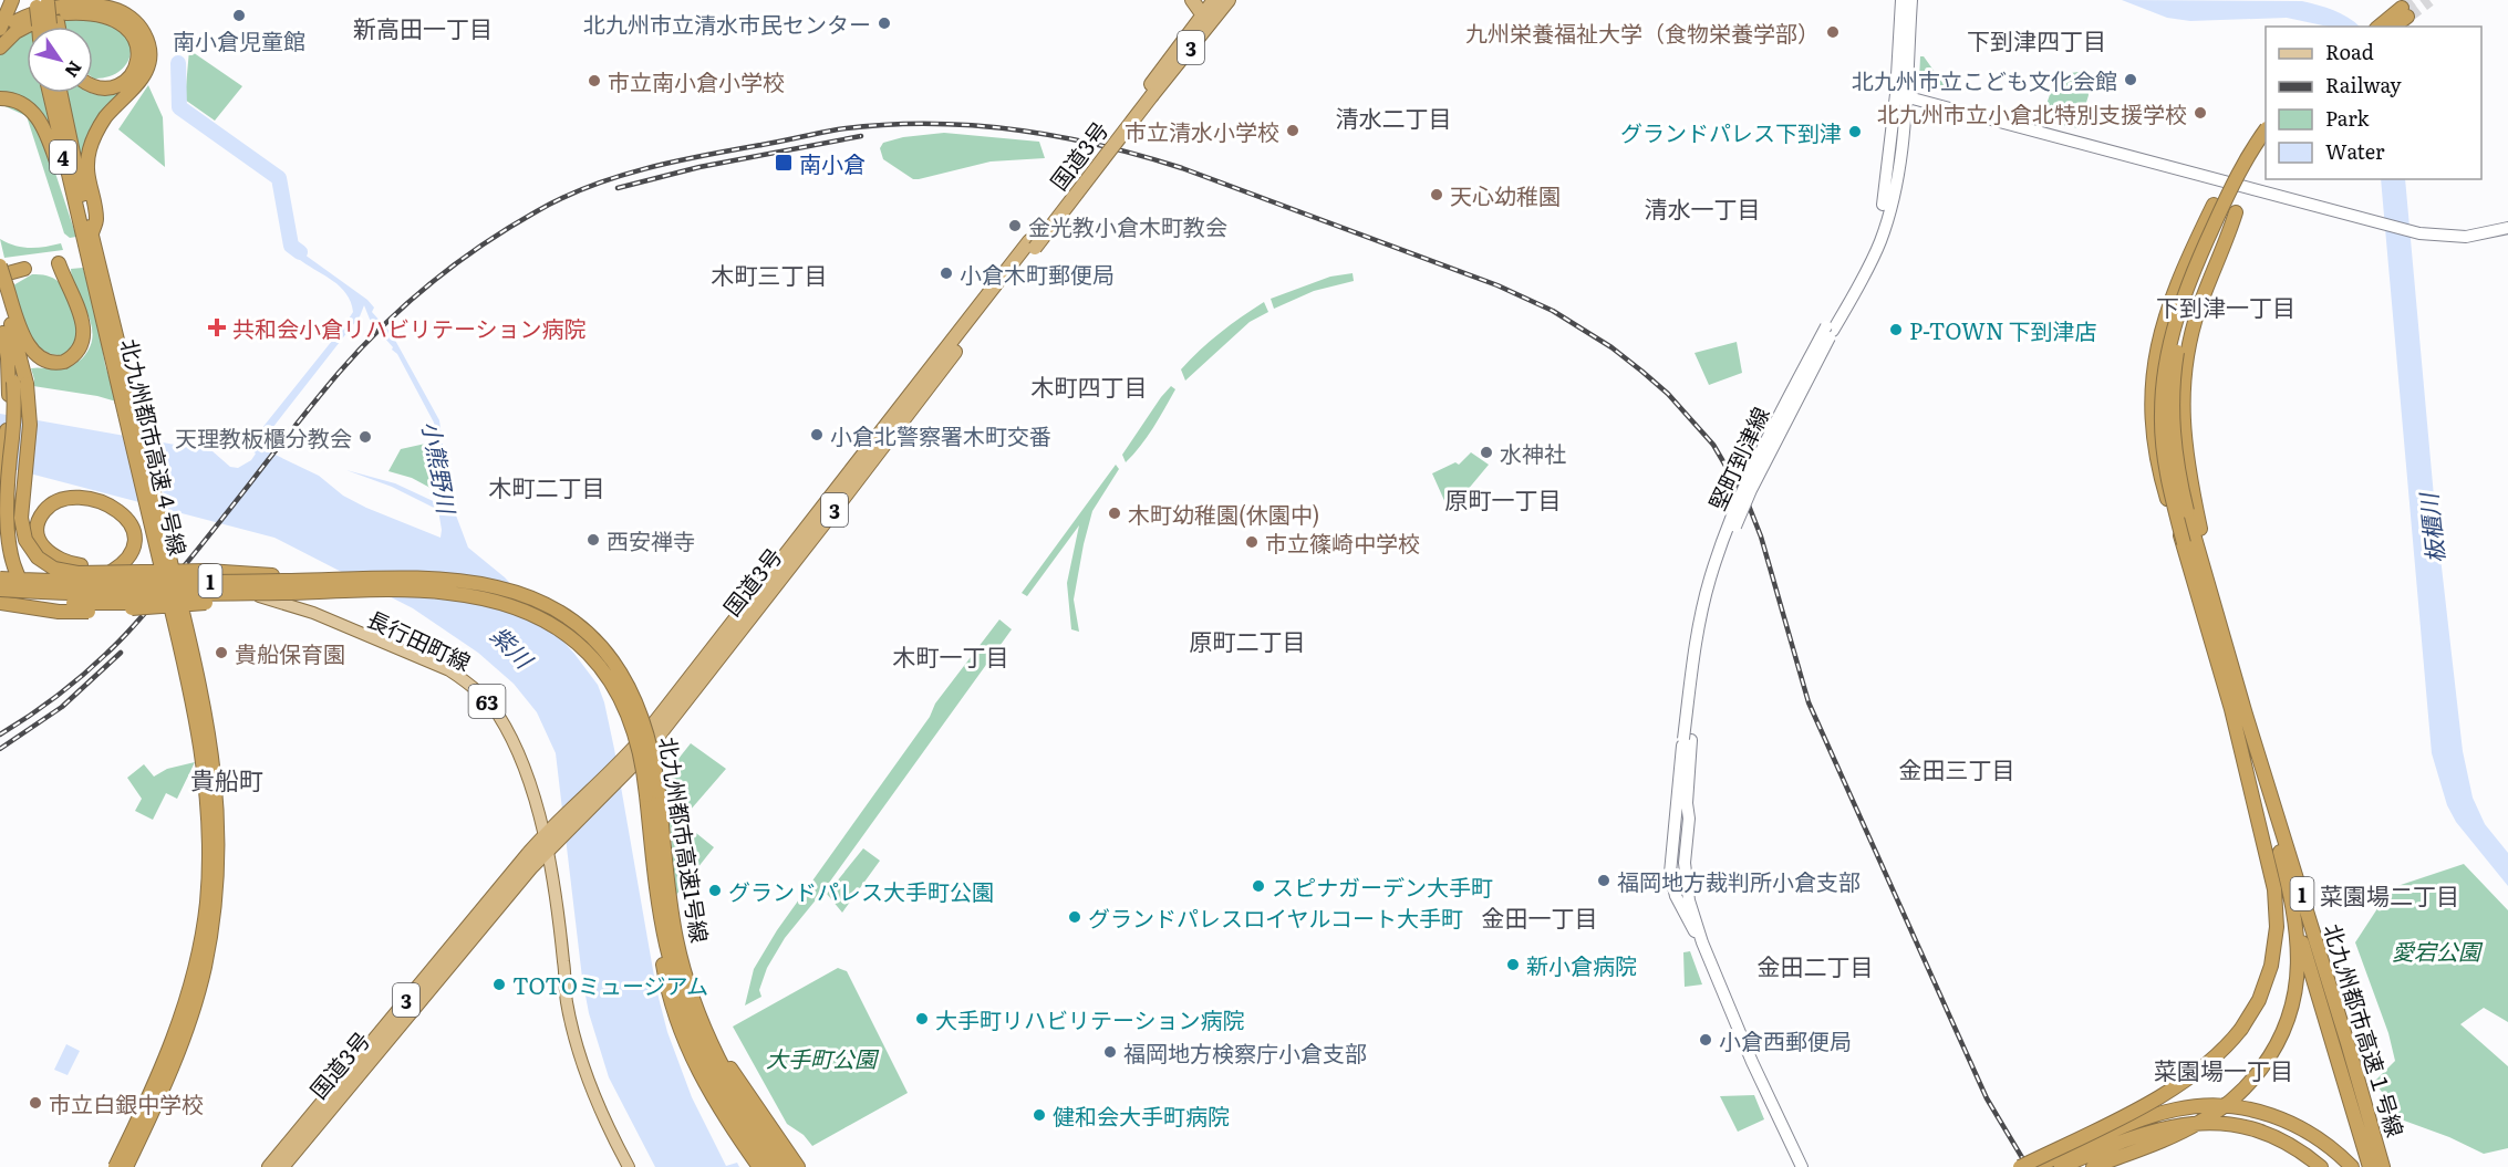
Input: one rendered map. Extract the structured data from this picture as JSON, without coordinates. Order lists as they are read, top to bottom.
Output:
{
  "streets": {
    "highway": [
      "3",
      "国道3号",
      "4",
      "北九州都市高速４号線",
      "1",
      "北九州都市高速1号線",
      "北九州都市高速１号線"
    ],
    "main road": ["堅町到津線", "長行田町線", "63"]
  },
  "crossings": [
    ["国道3号", "長行田町線"],
    ["1", "北九州都市高速１号線"]
  ],
  "districts": [
    "新高田一丁目",
    "下到津四丁目",
    "清水二丁目",
    "清水一丁目",
    "木町三丁目",
    "下到津一丁目",
    "木町四丁目",
    "木町二丁目",
    "原町一丁目",
    "原町二丁目",
    "木町一丁目",
    "金田三丁目",
    "貴船町",
    "菜園場二丁目",
    "金田一丁目",
    "金田二丁目",
    "菜園場一丁目"
  ],
  "water": ["小熊野川", "板櫃川", "紫川"],
  "parks": ["愛宕公園", "大手町公園"],
  "places": {
    "other": [
      "南小倉児童館",
      "北九州市立清水市民センター",
      "九州栄養福祉大学（食物栄養学部）",
      "北九州市立こども文化会館",
      "市立南小倉小学校",
      "北九州市立小倉北特別支援学校",
      "市立清水小学校",
      "グランドパレス下到津",
      "天心幼稚園",
      "金光教小倉木町教会",
      "小倉木町郵便局",
      "P-TOWN 下到津店",
      "小倉北警察署木町交番",
      "天理教板櫃分教会",
      "水神社",
      "木町幼稚園(休園中)",
      "西安禅寺",
      "市立篠崎中学校",
      "貴船保育園",
      "福岡地方裁判所小倉支部",
      "スピナガーデン大手町",
      "グランドパレス大手町公園",
      "グランドパレスロイヤルコート大手町",
      "新小倉病院",
      "TOTOミュージアム",
      "大手町リハビリテーション病院",
      "小倉西郵便局",
      "福岡地方検察庁小倉支部",
      "市立白銀中学校",
      "健和会大手町病院"
    ],
    "transit": ["南小倉"],
    "health": ["共和会小倉リハビリテーション病院"]
  },
  "legend": [
    "Road",
    "Railway",
    "Park",
    "Water"
  ],
  "north": "bottom right"
}
